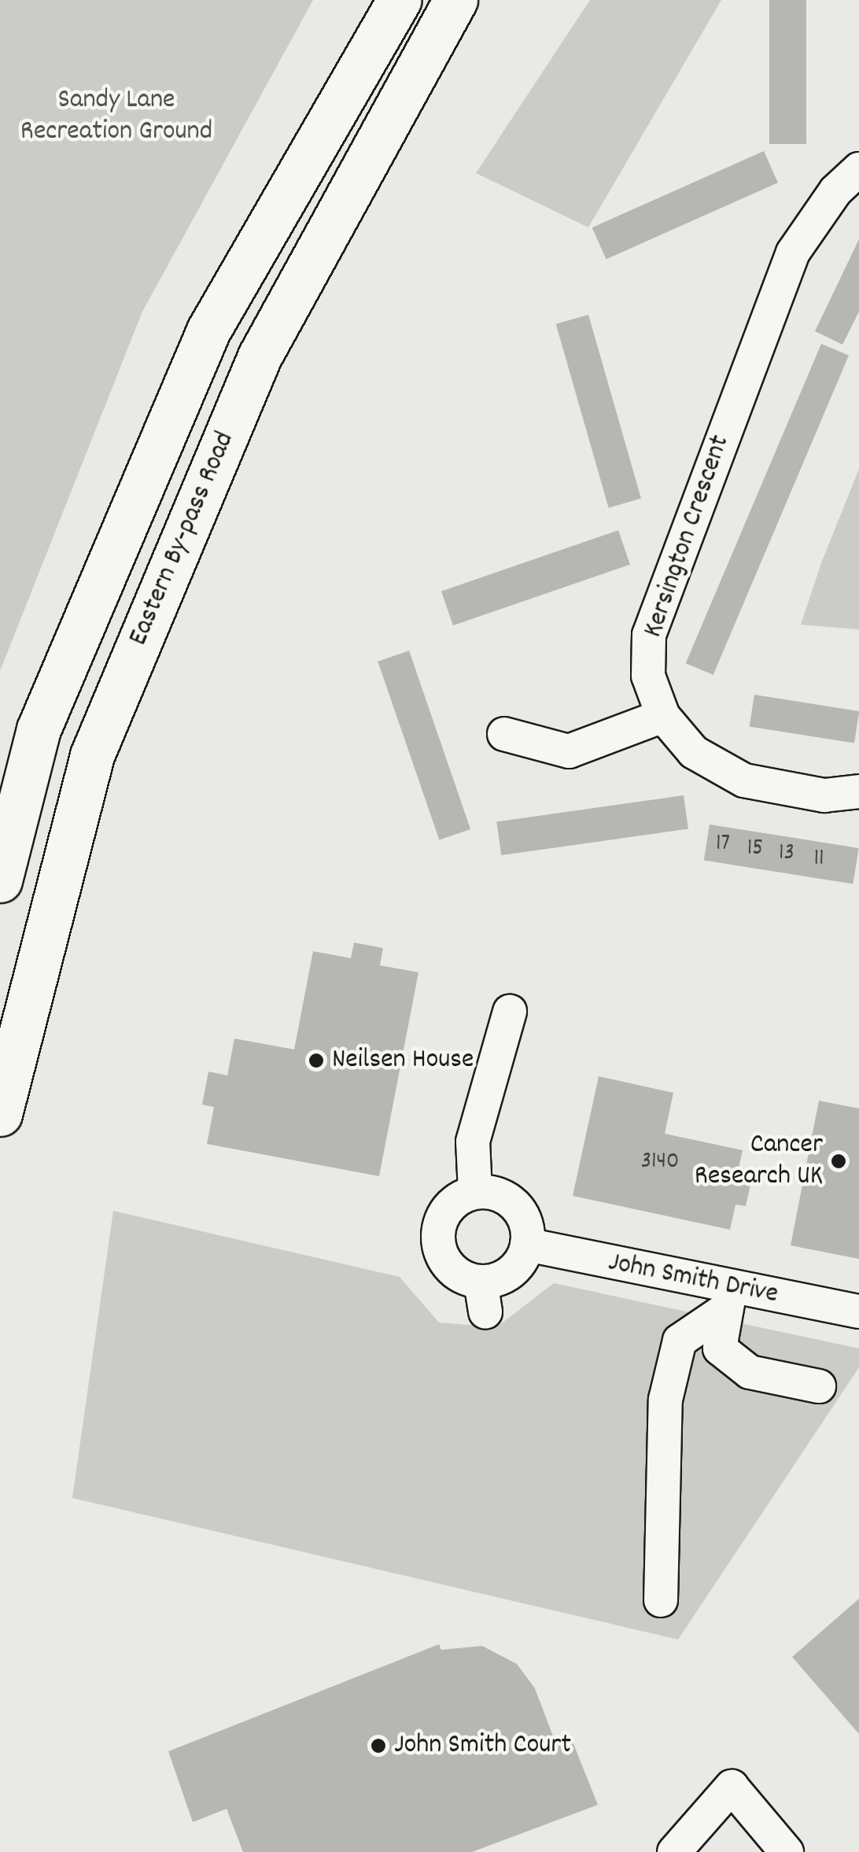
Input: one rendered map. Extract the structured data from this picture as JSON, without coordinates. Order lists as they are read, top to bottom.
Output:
{
  "streets": {
    "highway": ["Eastern By-pass Road"],
    "street": ["Kersington Crescent", "John Smith Drive"]
  },
  "parks": ["Sandy Lane Recreation Ground"],
  "places": ["Neilsen House", "Cancer Research UK", "John Smith Court"],
  "house_numbers": [
    "17",
    "15",
    "13",
    "11",
    "3140"
  ]
}
